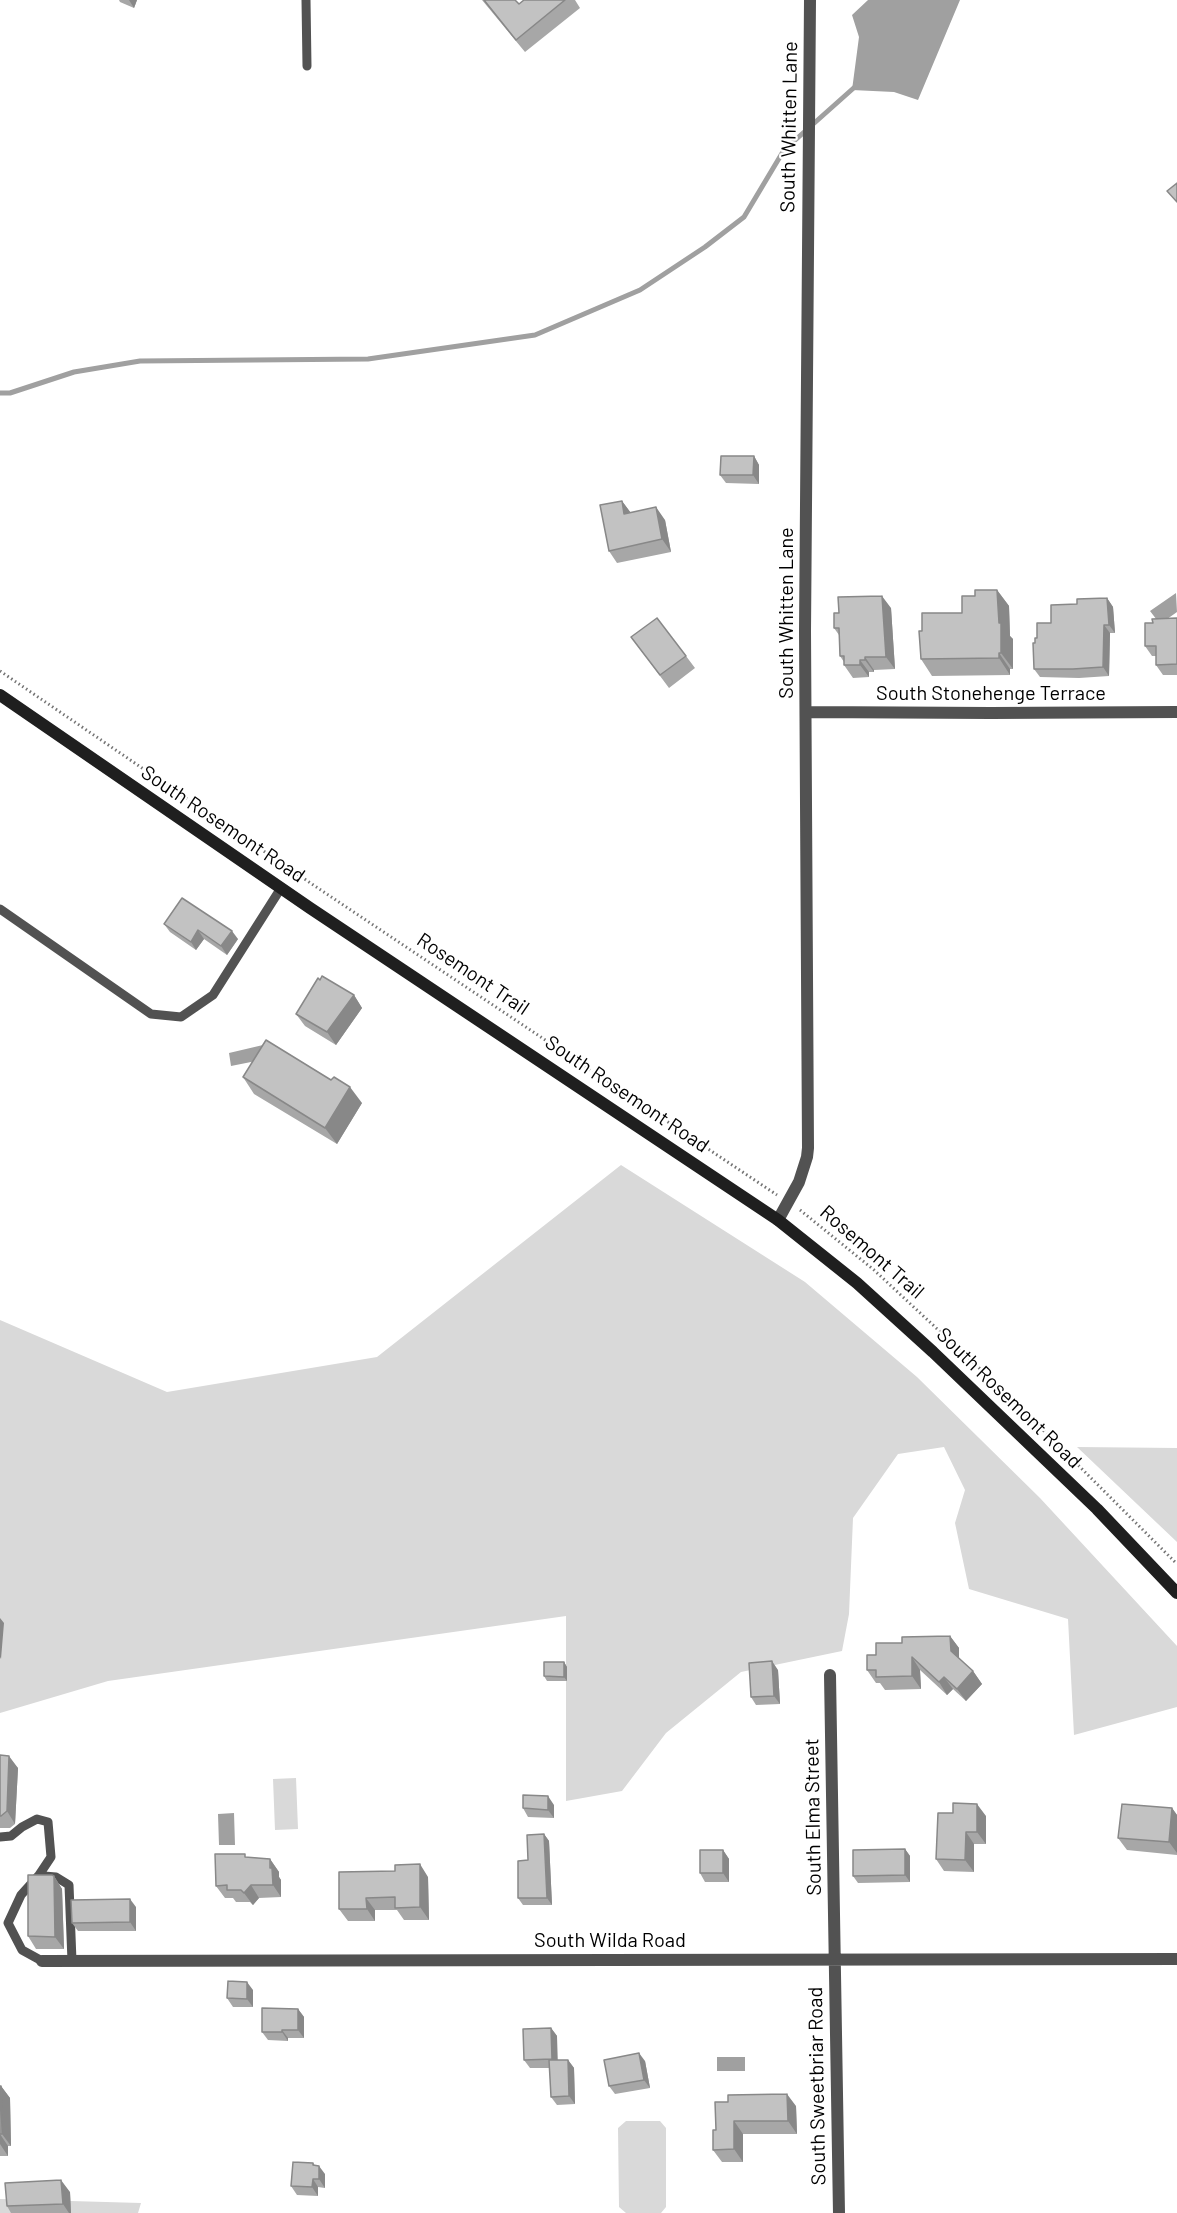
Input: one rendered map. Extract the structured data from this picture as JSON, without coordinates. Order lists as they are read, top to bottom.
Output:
{
  "streets": {
    "main road": ["South Rosemont Road"],
    "street": [
      "South Whitten Lane",
      "South Stonehenge Terrace",
      "South Elma Street",
      "South Wilda Road",
      "South Sweetbriar Road"
    ],
    "path": ["Rosemont Trail"]
  },
  "crossings": [
    ["South Whitten Lane", "South Stonehenge Terrace"],
    ["South Whitten Lane", "South Rosemont Road"],
    ["South Whitten Lane", "Rosemont Trail"],
    ["South Elma Street", "South Wilda Road"],
    ["South Elma Street", "South Sweetbriar Road"],
    ["South Wilda Road", "South Sweetbriar Road"]
  ]
}
